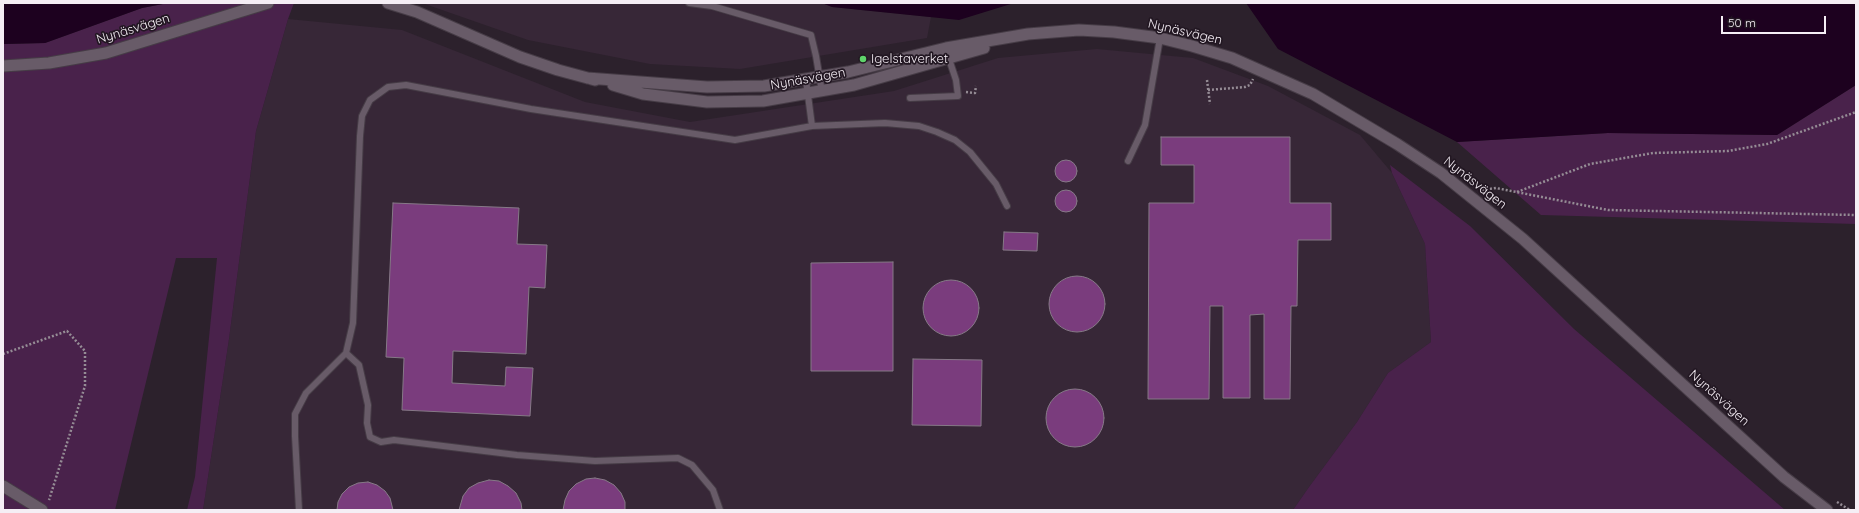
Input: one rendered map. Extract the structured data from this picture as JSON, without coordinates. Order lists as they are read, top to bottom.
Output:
{
  "streets": {
    "street": ["Nynäsvägen"]
  },
  "places": ["Igelstaverket"],
  "scale_bar": "50 m"
}
